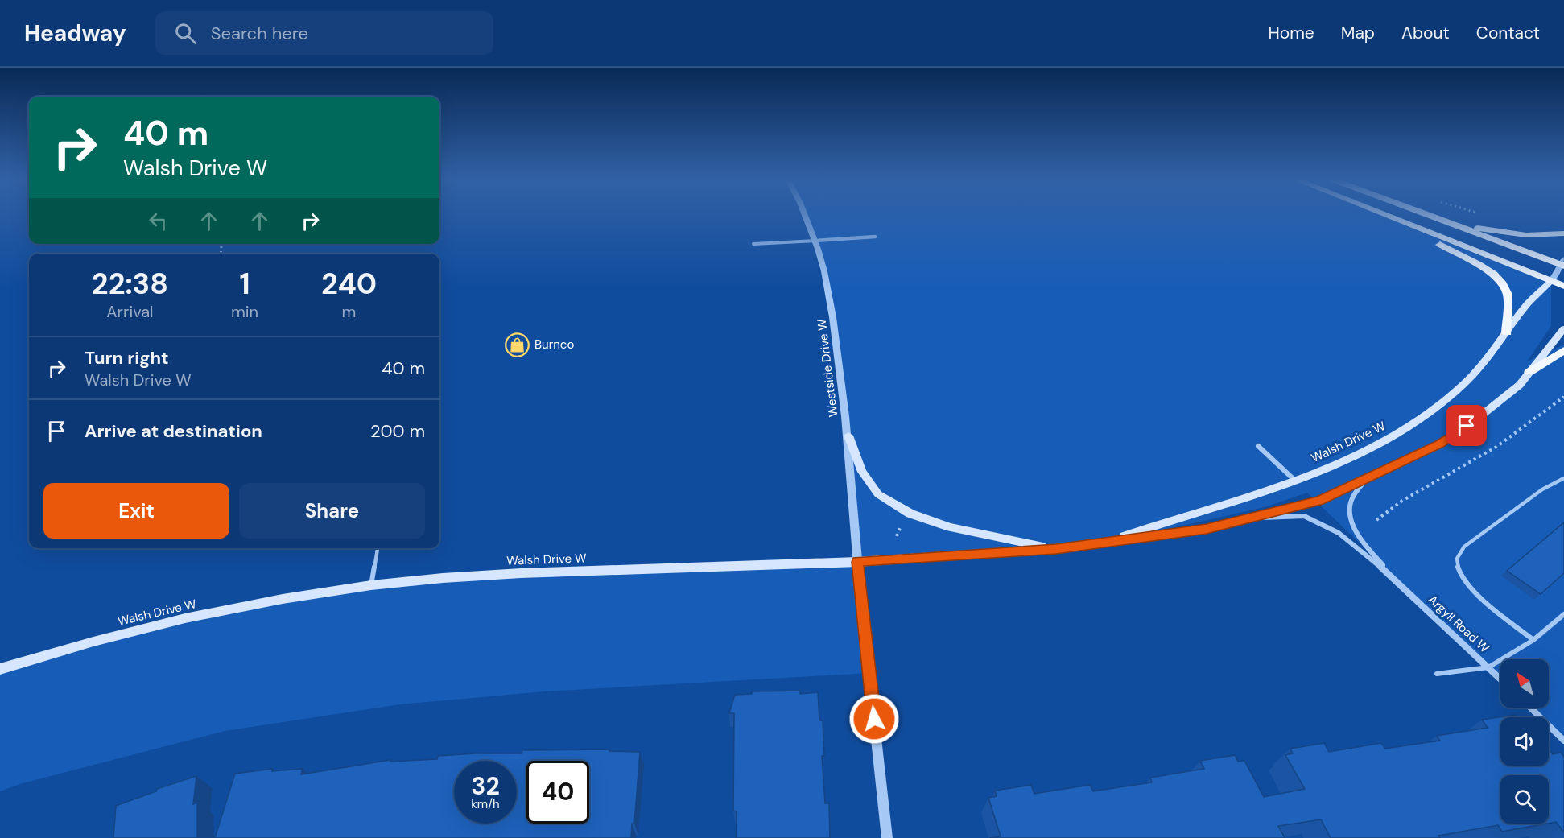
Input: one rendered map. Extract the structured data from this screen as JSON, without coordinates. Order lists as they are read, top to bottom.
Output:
{
  "streets": {
    "main road": ["Walsh Drive W"],
    "street": ["Westside Drive W", "Argyll Road W"]
  },
  "crossings": [
    ["Westside Drive W", "Walsh Drive W"]
  ],
  "places": {
    "shop": ["Burnco"]
  },
  "north": "top left",
  "page": {
    "header": "Headway",
    "search": "Search here",
    "nav": [
      "Home",
      "Map",
      "About",
      "Contact"
    ],
    "turn": ["40 m", "Walsh Drive W"],
    "eta": [
      "22:38",
      "Arrival",
      "1",
      "min",
      "240",
      "m"
    ],
    "list": [
      {
        "name": "Turn right",
        "note": "Walsh Drive W",
        "value": "40 m"
      },
      {
        "name": "Arrive at destination",
        "value": "200 m"
      }
    ],
    "buttons": ["Exit", "Share"],
    "speed": "32 km/h",
    "limit": "40"
  }
}
